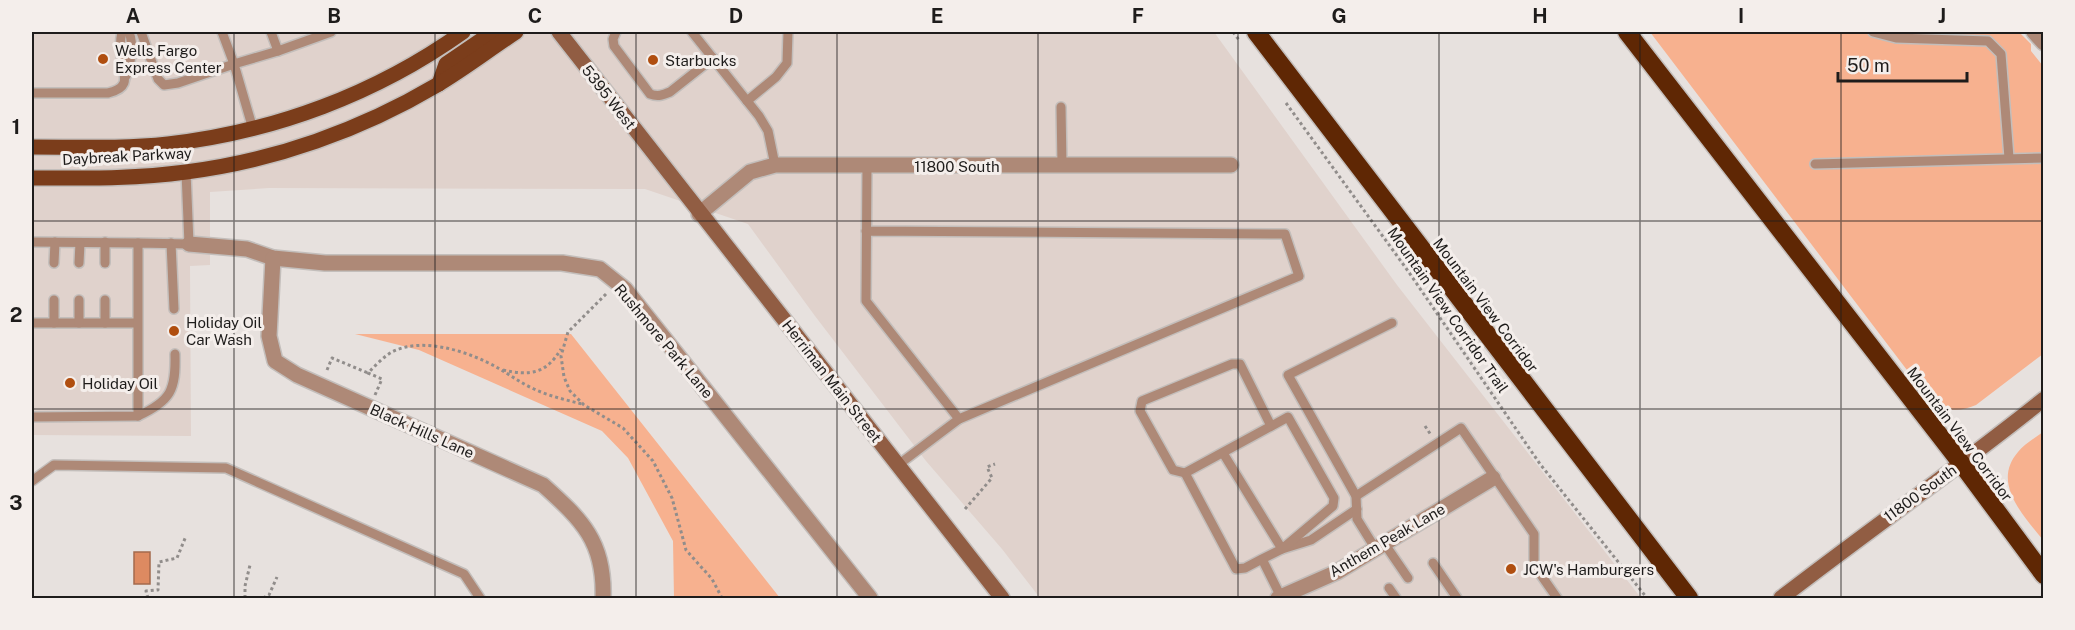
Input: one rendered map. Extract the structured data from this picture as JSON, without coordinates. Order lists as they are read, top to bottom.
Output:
{
  "streets": {
    "highway": ["Mountain View Corridor"],
    "main road": ["Daybreak Parkway"],
    "street": [
      "5395 West",
      "11800 South",
      "Rushmore Park Lane",
      "Herriman Main Street",
      "Black Hills Lane",
      "Anthem Peak Lane"
    ],
    "path": ["Mountain View Corridor Trail"]
  },
  "crossings": [
    ["5395 West", "Herriman Main Street"],
    ["11800 South", "Mountain View Corridor"],
    ["11800 South", "Herriman Main Street"],
    ["Rushmore Park Lane", "Black Hills Lane"]
  ],
  "places": [
    "Wells Fargo Express Center",
    "Starbucks",
    "Holiday Oil Car Wash",
    "Holiday Oil",
    "JCW's Hamburgers"
  ],
  "scale_bar": "50 m",
  "grid": {
    "columns": [
      "A",
      "B",
      "C",
      "D",
      "E",
      "F",
      "G",
      "H",
      "I",
      "J"
    ],
    "rows": ["1", "2", "3"]
  }
}
